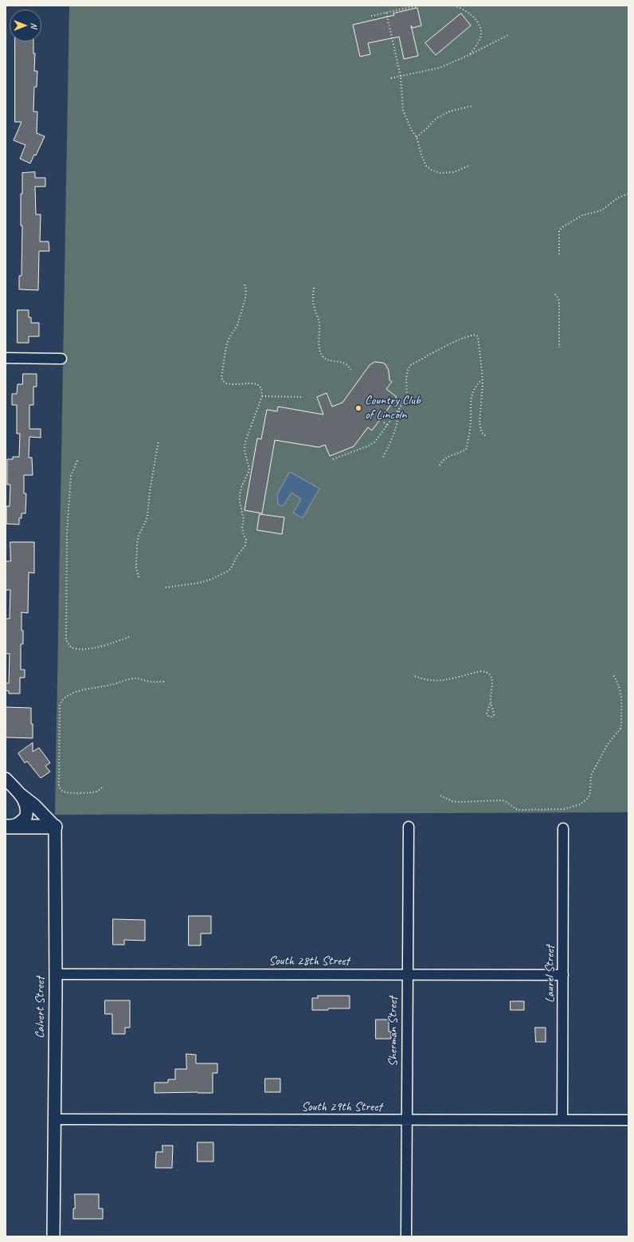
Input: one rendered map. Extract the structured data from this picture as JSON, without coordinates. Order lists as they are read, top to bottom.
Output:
{
  "streets": {
    "street": [
      "South 28th Street",
      "Laurel Street",
      "Calvert Street",
      "Sherman Street",
      "South 29th Street"
    ]
  },
  "crossings": [
    ["South 28th Street", "Laurel Street"],
    ["South 28th Street", "Calvert Street"],
    ["South 28th Street", "Sherman Street"],
    ["Laurel Street", "South 29th Street"],
    ["Calvert Street", "South 29th Street"],
    ["Sherman Street", "South 29th Street"]
  ],
  "places": ["Country Club of Lincoln"],
  "north": "right"
}
